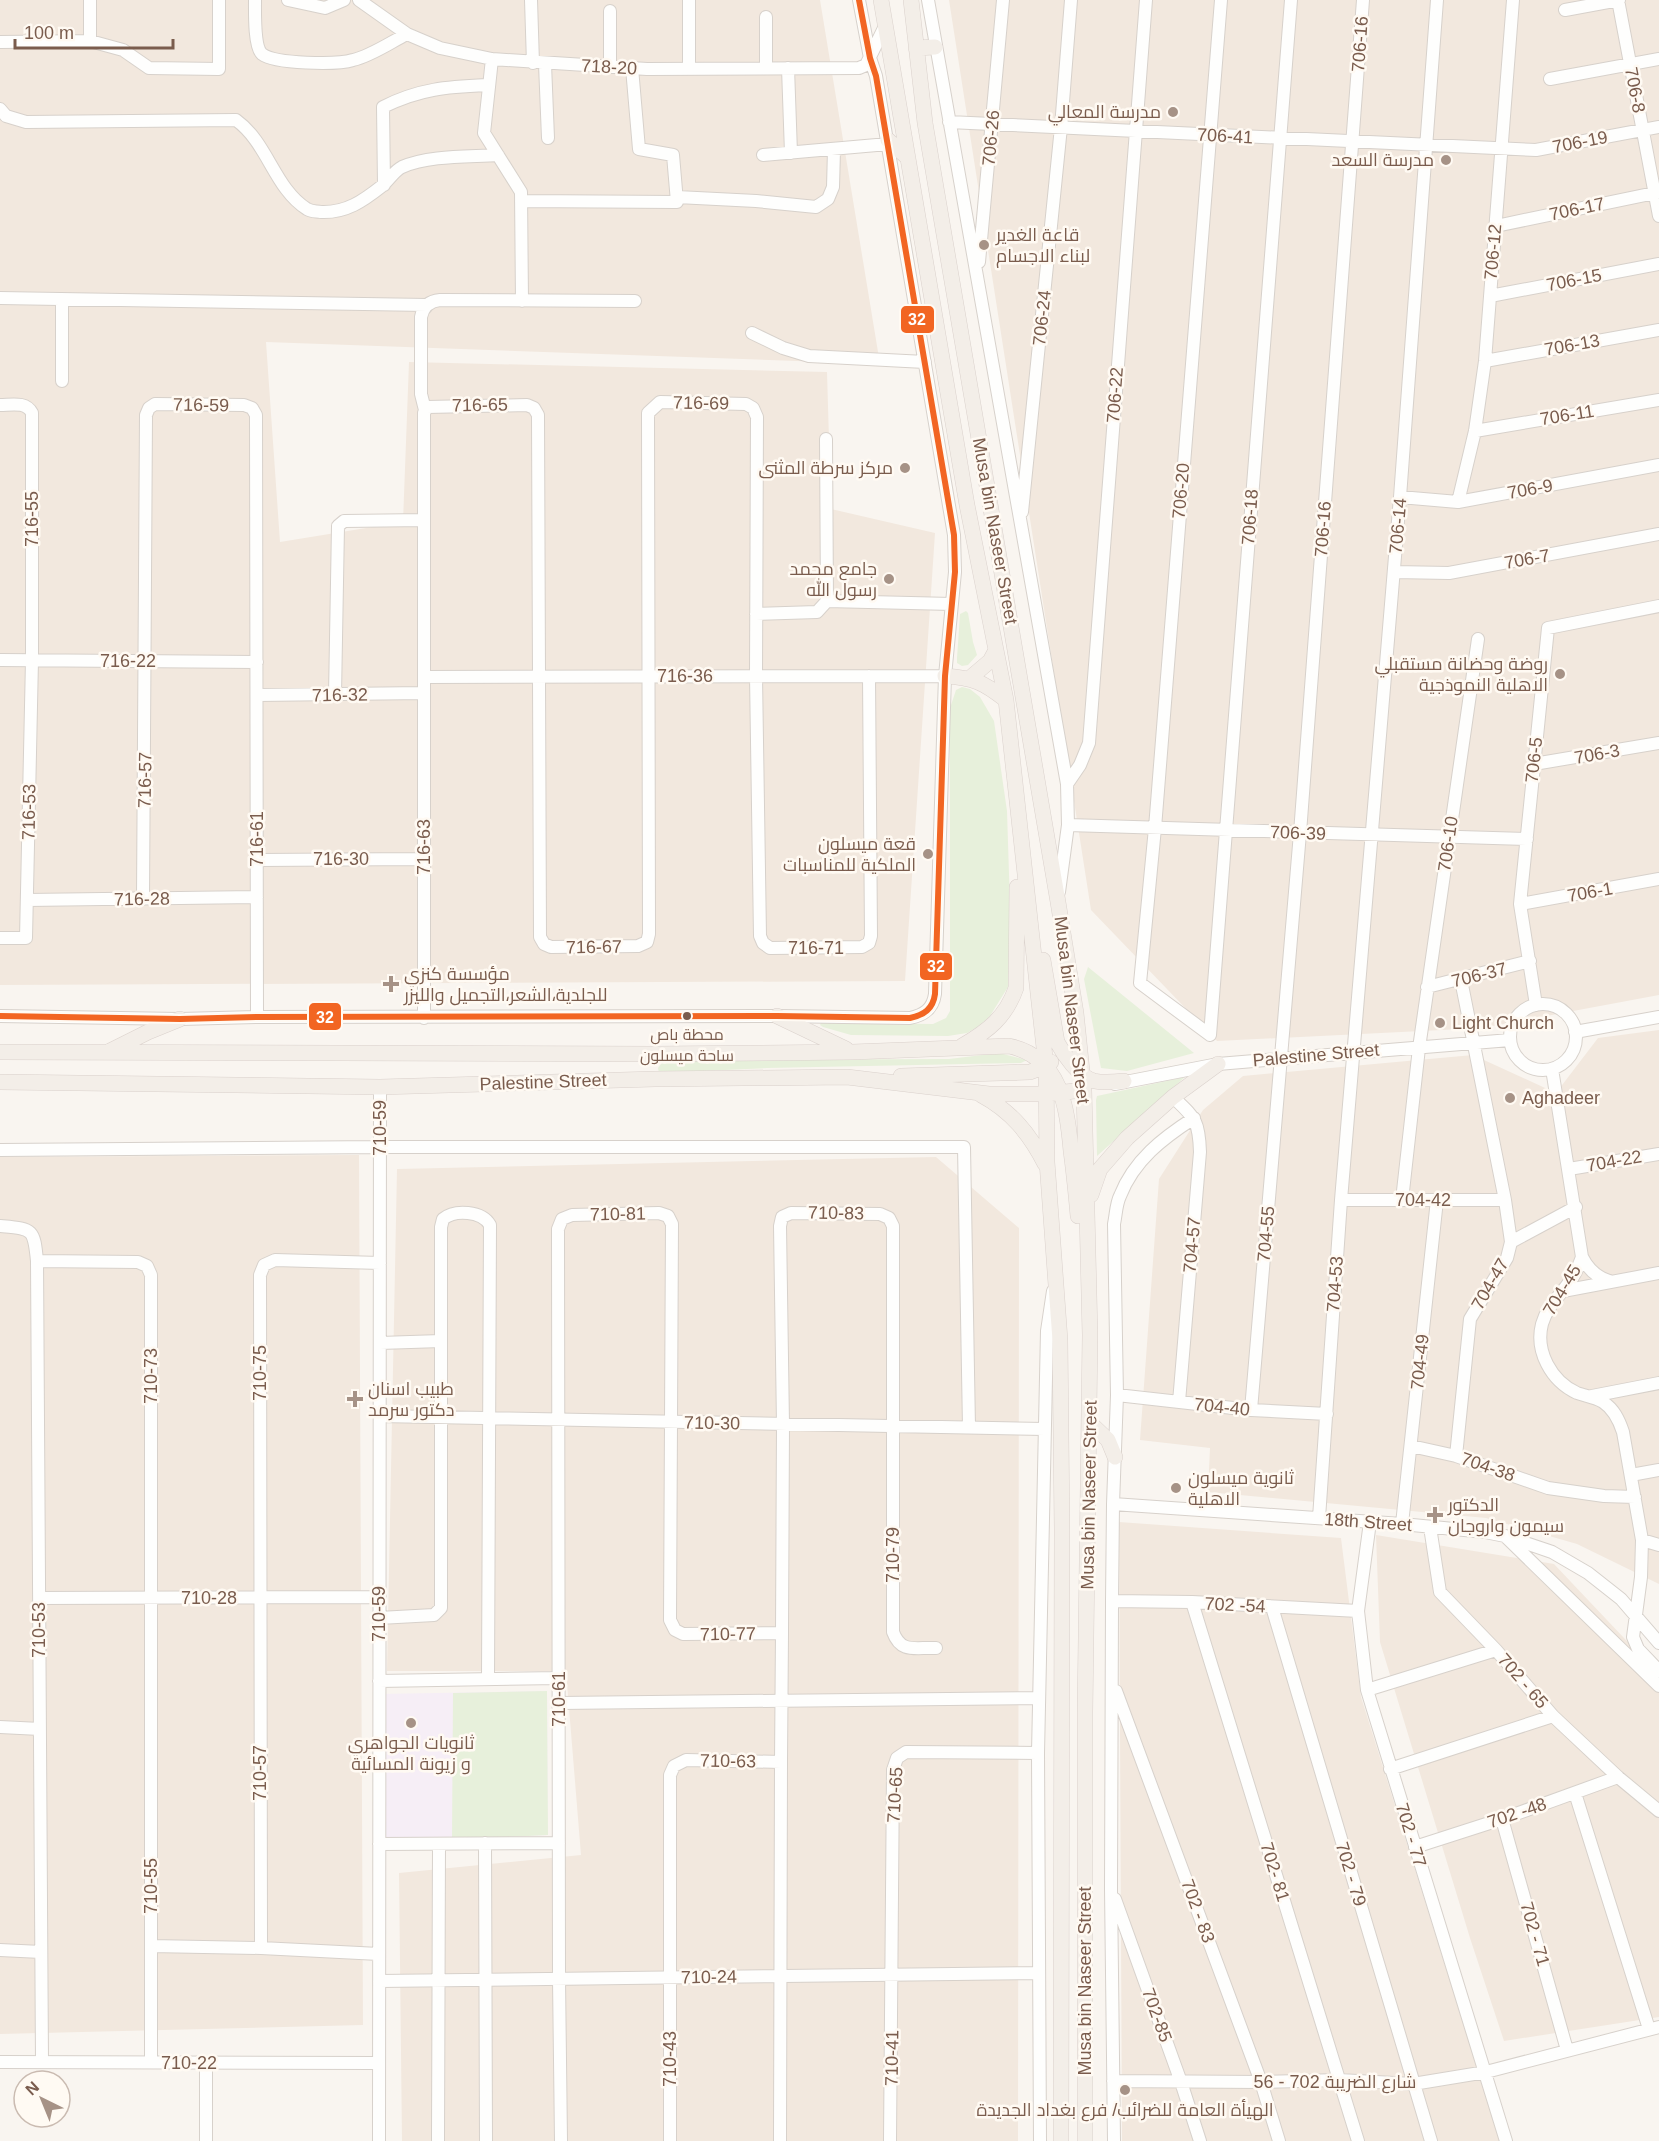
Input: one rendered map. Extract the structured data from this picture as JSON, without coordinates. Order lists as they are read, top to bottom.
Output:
{
  "streets": {
    "main road": ["Musa bin Naseer Street", "Palestine Street"],
    "street": [
      "706-16",
      "718-20",
      "706-8",
      "706-41",
      "706-26",
      "706-19",
      "706-17",
      "706-12",
      "706-15",
      "706-24",
      "706-13",
      "706-22",
      "716-69",
      "716-59",
      "716-65",
      "706-11",
      "706-9",
      "706-20",
      "706-18",
      "716-55",
      "706-14",
      "706-7",
      "716-22",
      "716-36",
      "716-32",
      "706-3",
      "706-5",
      "716-57",
      "716-53",
      "706-39",
      "716-61",
      "706-10",
      "716-63",
      "716-30",
      "706-1",
      "716-28",
      "716-67",
      "716-71",
      "706-37",
      "710-59",
      "704-22",
      "704-42",
      "710-83",
      "710-81",
      "704-55",
      "704-57",
      "704-53",
      "704-47",
      "704-45",
      "704-49",
      "710-75",
      "710-73",
      "704-40",
      "710-30",
      "704-38",
      "18th Street",
      "710-79",
      "710-28",
      "702 -54",
      "710-53",
      "710-77",
      "702 - 65",
      "710-61",
      "710-63",
      "710-57",
      "710-65",
      "702 -48",
      "702 - 77",
      "702- 81",
      "702 - 79",
      "710-55",
      "702 - 83",
      "702 - 71",
      "710-24",
      "702-85",
      "710-41",
      "710-43",
      "710-22",
      "شارع الضريبة 702 - 56"
    ]
  },
  "crossings": [
    ["706-16", "706-41"],
    ["706-16", "706-39"],
    ["706-16", "Palestine Street"],
    ["706-16", "704-55"],
    ["706-8", "706-19"],
    ["706-8", "706-17"],
    ["706-41", "706-26"],
    ["706-41", "706-19"],
    ["706-41", "706-12"],
    ["706-41", "706-24"],
    ["706-41", "706-22"],
    ["706-41", "706-20"],
    ["706-41", "706-18"],
    ["706-41", "706-14"],
    ["706-19", "706-12"],
    ["706-17", "706-12"],
    ["706-12", "706-15"],
    ["706-12", "706-13"],
    ["706-12", "706-11"],
    ["706-12", "706-9"],
    ["716-69", "716-36"],
    ["716-69", "716-67"],
    ["716-69", "716-71"],
    ["716-59", "716-22"],
    ["716-59", "716-57"],
    ["716-59", "716-61"],
    ["716-65", "716-36"],
    ["716-65", "716-63"],
    ["716-65", "716-67"],
    ["706-9", "706-14"],
    ["706-20", "706-18"],
    ["706-20", "706-39"],
    ["706-18", "706-39"],
    ["716-55", "716-22"],
    ["716-55", "716-53"],
    ["706-14", "706-7"],
    ["706-14", "706-39"],
    ["706-14", "Palestine Street"],
    ["706-14", "704-53"],
    ["Musa bin Naseer Street", "Palestine Street"],
    ["716-22", "716-57"],
    ["716-22", "716-53"],
    ["716-22", "716-61"],
    ["716-36", "716-63"],
    ["716-36", "716-67"],
    ["716-36", "716-71"],
    ["716-32", "716-61"],
    ["716-32", "716-63"],
    ["706-3", "706-5"],
    ["706-5", "706-39"],
    ["706-5", "706-1"],
    ["706-5", "706-37"],
    ["706-5", "Palestine Street"],
    ["706-5", "704-45"],
    ["716-57", "716-28"],
    ["716-53", "716-28"],
    ["706-39", "706-10"],
    ["716-61", "716-30"],
    ["716-61", "716-28"],
    ["706-10", "706-37"],
    ["706-10", "Palestine Street"],
    ["706-10", "704-42"],
    ["716-63", "716-30"],
    ["706-37", "704-47"],
    ["Palestine Street", "710-59"],
    ["Palestine Street", "704-55"],
    ["Palestine Street", "704-53"],
    ["Palestine Street", "704-47"],
    ["Palestine Street", "704-45"],
    ["710-59", "710-75"],
    ["710-59", "710-30"],
    ["710-59", "710-28"],
    ["710-59", "710-24"],
    ["710-59", "710-22"],
    ["704-22", "704-45"],
    ["704-42", "704-53"],
    ["704-42", "704-47"],
    ["704-42", "704-49"],
    ["710-83", "710-30"],
    ["710-83", "710-79"],
    ["710-83", "710-77"],
    ["710-81", "710-30"],
    ["710-81", "710-77"],
    ["710-81", "710-61"],
    ["704-55", "704-40"],
    ["704-57", "704-40"],
    ["704-53", "704-40"],
    ["704-53", "18th Street"],
    ["704-47", "704-38"],
    ["704-45", "704-38"],
    ["704-45", "18th Street"],
    ["704-49", "704-38"],
    ["704-49", "18th Street"],
    ["710-75", "710-28"],
    ["710-75", "710-57"],
    ["710-73", "710-28"],
    ["710-73", "710-53"],
    ["710-73", "710-55"],
    ["710-30", "710-79"],
    ["710-30", "710-77"],
    ["710-30", "710-61"],
    ["18th Street", "702 - 65"],
    ["18th Street", "702 - 77"],
    ["710-28", "710-53"],
    ["710-28", "710-57"],
    ["710-28", "710-55"],
    ["702 -54", "702 - 77"],
    ["702 -54", "702- 81"],
    ["702 -54", "702 - 79"],
    ["710-53", "710-22"],
    ["702 - 65", "702 -48"],
    ["710-61", "710-24"],
    ["710-63", "710-24"],
    ["710-63", "710-43"],
    ["710-65", "710-24"],
    ["710-65", "710-41"],
    ["702 -48", "702 - 77"],
    ["702 -48", "702 - 71"],
    ["702 - 77", "شارع الضريبة 702 - 56"],
    ["702- 81", "شارع الضريبة 702 - 56"],
    ["702 - 79", "شارع الضريبة 702 - 56"],
    ["710-55", "710-22"],
    ["702 - 83", "شارع الضريبة 702 - 56"],
    ["702 - 71", "شارع الضريبة 702 - 56"],
    ["710-24", "710-41"],
    ["710-24", "710-43"],
    ["702-85", "شارع الضريبة 702 - 56"]
  ],
  "places": {
    "other": [
      "مدرسة المعالي",
      "مدرسة السعد",
      "قاعة الغدير لبناء الاجسام",
      "مركز سرطة المثنى",
      "جامع محمد رسول الله",
      "روضة وحضانة مستقبلي الاهلية النموذجية",
      "قعة ميسلون الملكية للمناسبات",
      "محطة باص ساحة ميسلون",
      "Light Church",
      "Aghadeer",
      "ثانوية ميسلون الاهلية",
      "ثانويات الجواهري و زيونة المسائية",
      "الهيأة العامة للضرائب/ فرع بغداد الجديدة"
    ],
    "health": ["مؤسسة كنزي للجلدية،الشعر،التجميل والليزر", "طبيب اسنان دكتور سرمد", "الدكتور سيمون واروجان"]
  },
  "lines": ["transit line 32"],
  "scale_bar": "100 m",
  "north": "top left"
}
